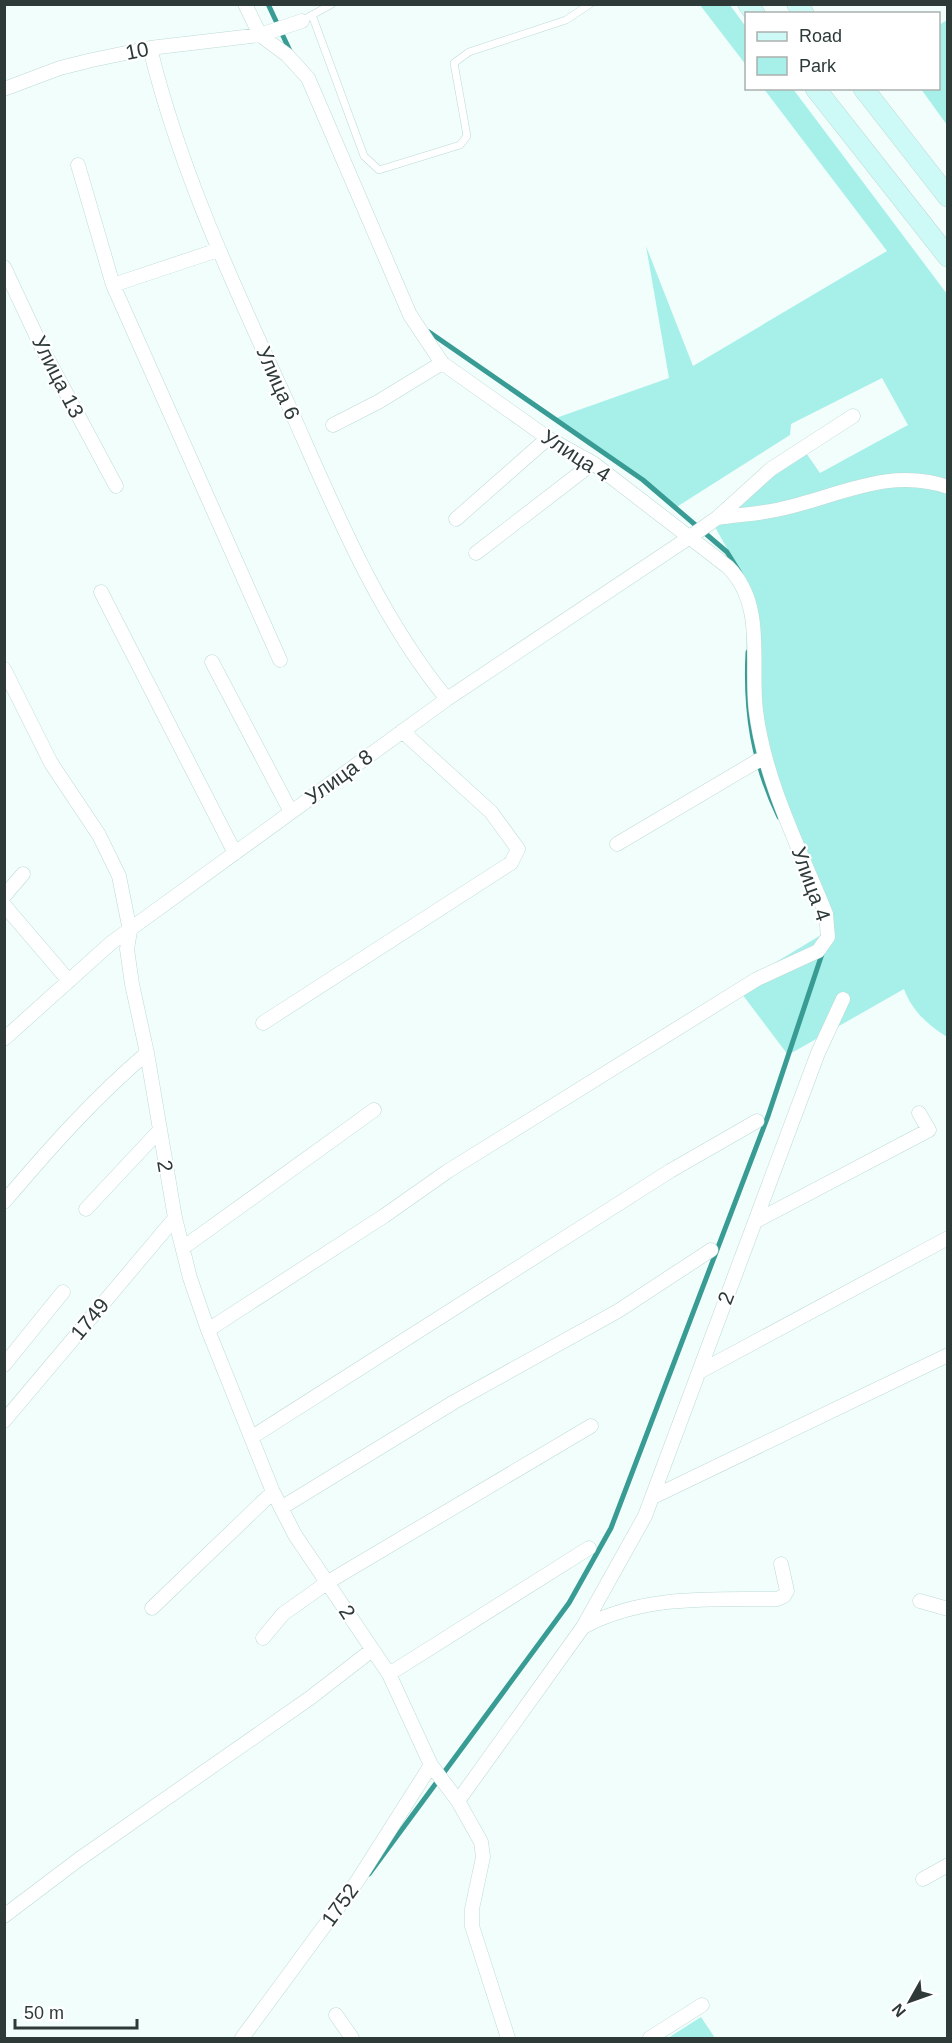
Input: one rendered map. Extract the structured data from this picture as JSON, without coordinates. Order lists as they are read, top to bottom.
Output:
{
  "streets": {
    "street": [
      "10",
      "Улица 13",
      "Улица 6",
      "Улица 4",
      "Улица 8",
      "2",
      "1749",
      "1752"
    ]
  },
  "crossings": [
    ["10", "Улица 6"],
    ["10", "Улица 4"],
    ["Улица 6", "Улица 8"],
    ["Улица 4", "Улица 8"],
    ["Улица 4", "2"],
    ["Улица 8", "2"],
    ["2", "1749"],
    ["2", "1752"]
  ],
  "legend": ["Road", "Park"],
  "scale_bar": "50 m",
  "north": "bottom left"
}
